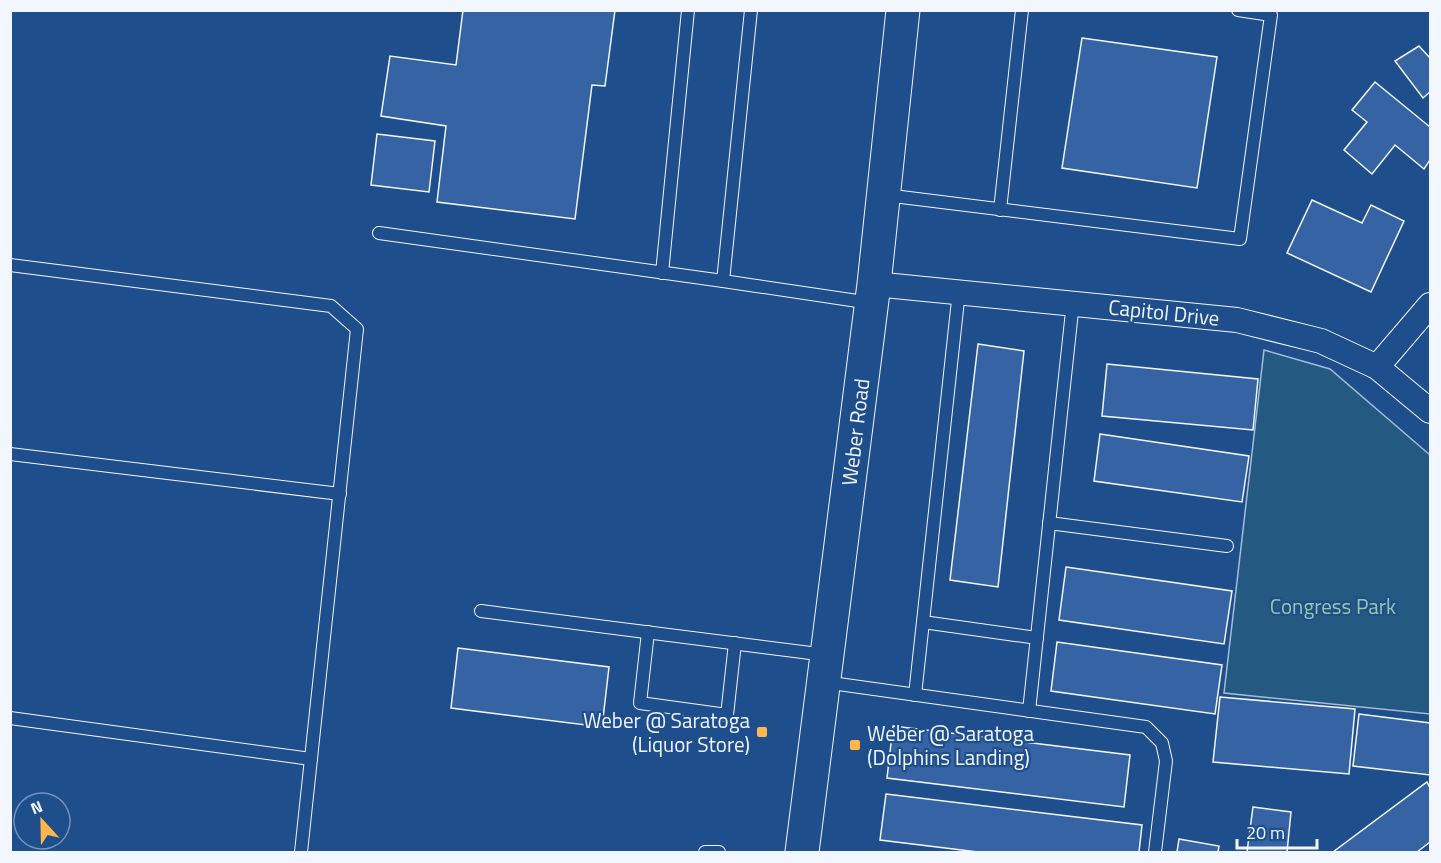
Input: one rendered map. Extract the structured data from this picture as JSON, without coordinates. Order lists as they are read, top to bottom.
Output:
{
  "streets": {
    "main road": ["Weber Road"],
    "street": ["Capitol Drive"]
  },
  "crossings": [
    ["Capitol Drive", "Weber Road"]
  ],
  "parks": ["Congress Park"],
  "places": {
    "transit": ["Weber @ Saratoga (Liquor Store)", "Weber @ Saratoga (Dolphins Landing)"]
  },
  "scale_bar": "20 m",
  "north": "top"
}
